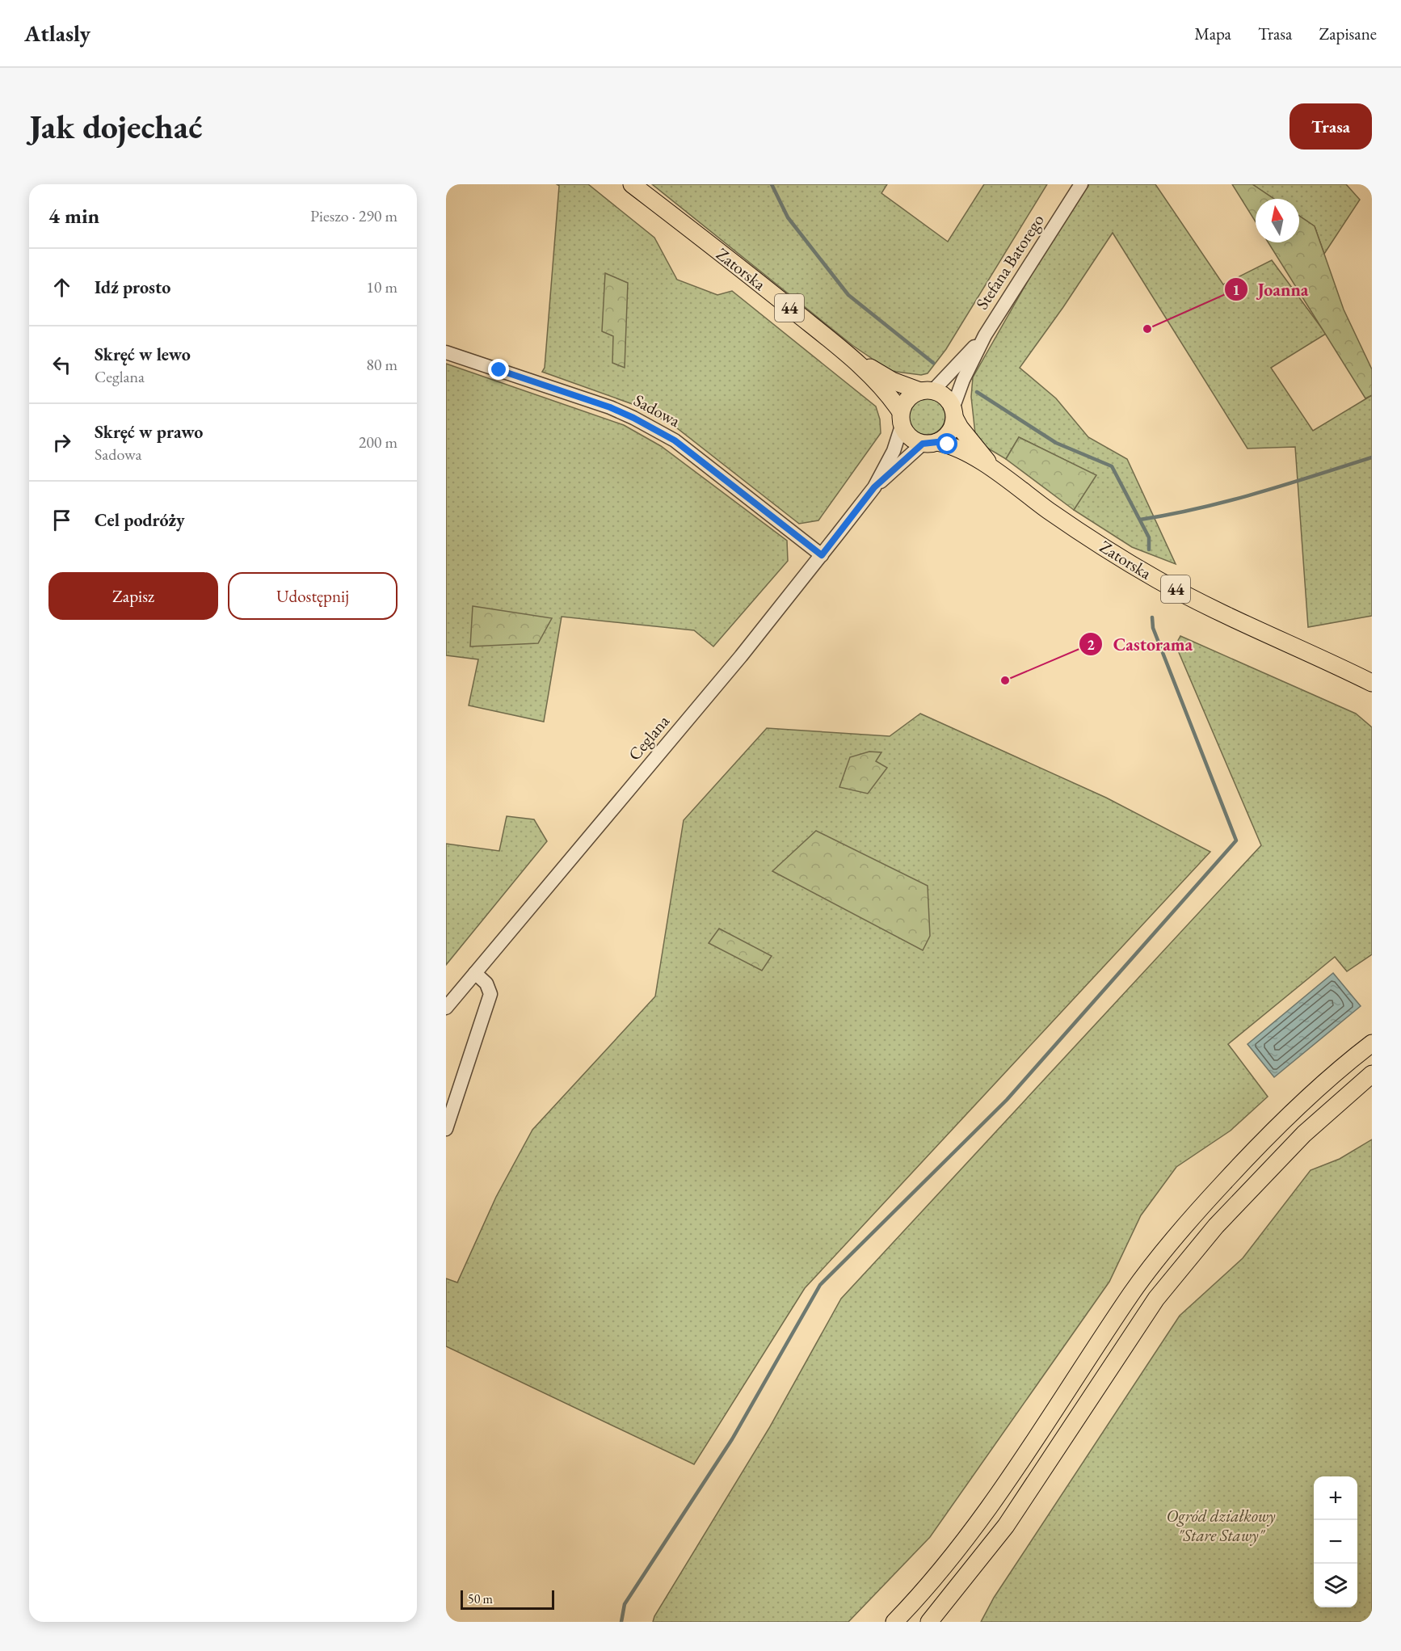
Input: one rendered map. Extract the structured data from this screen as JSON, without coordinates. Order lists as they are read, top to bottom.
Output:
{
  "streets": {
    "main road": ["Zatorska", "44"],
    "street": ["Stefana Batorego", "Sadowa", "Ceglana"]
  },
  "crossings": [
    ["Stefana Batorego", "Zatorska"],
    ["Stefana Batorego", "44"],
    ["Stefana Batorego", "Ceglana"],
    ["Zatorska", "44"],
    ["Zatorska", "Ceglana"],
    ["44", "Ceglana"],
    ["Sadowa", "Ceglana"]
  ],
  "parks": ["Ogród działkowy \"Stare Stawy\""],
  "places": ["Joanna", "Castorama"],
  "scale_bar": "50 m",
  "north": "top",
  "page": {
    "header": "Atlasly",
    "nav": ["Mapa", "Trasa", "Zapisane"],
    "buttons": [
      "Trasa",
      ["Zapisz", "Udostępnij"]
    ],
    "title": "Jak dojechać",
    "heading": ["4 min", "Pieszo · 290 m"],
    "list": [
      ["Idź prosto", "10 m"],
      ["Skręć w lewo", "Ceglana", "80 m"],
      ["Skręć w prawo", "Sadowa", "200 m"],
      "Cel podróży"
    ],
    "map_buttons": ["+", "−"],
    "scale": "50 m"
  }
}
